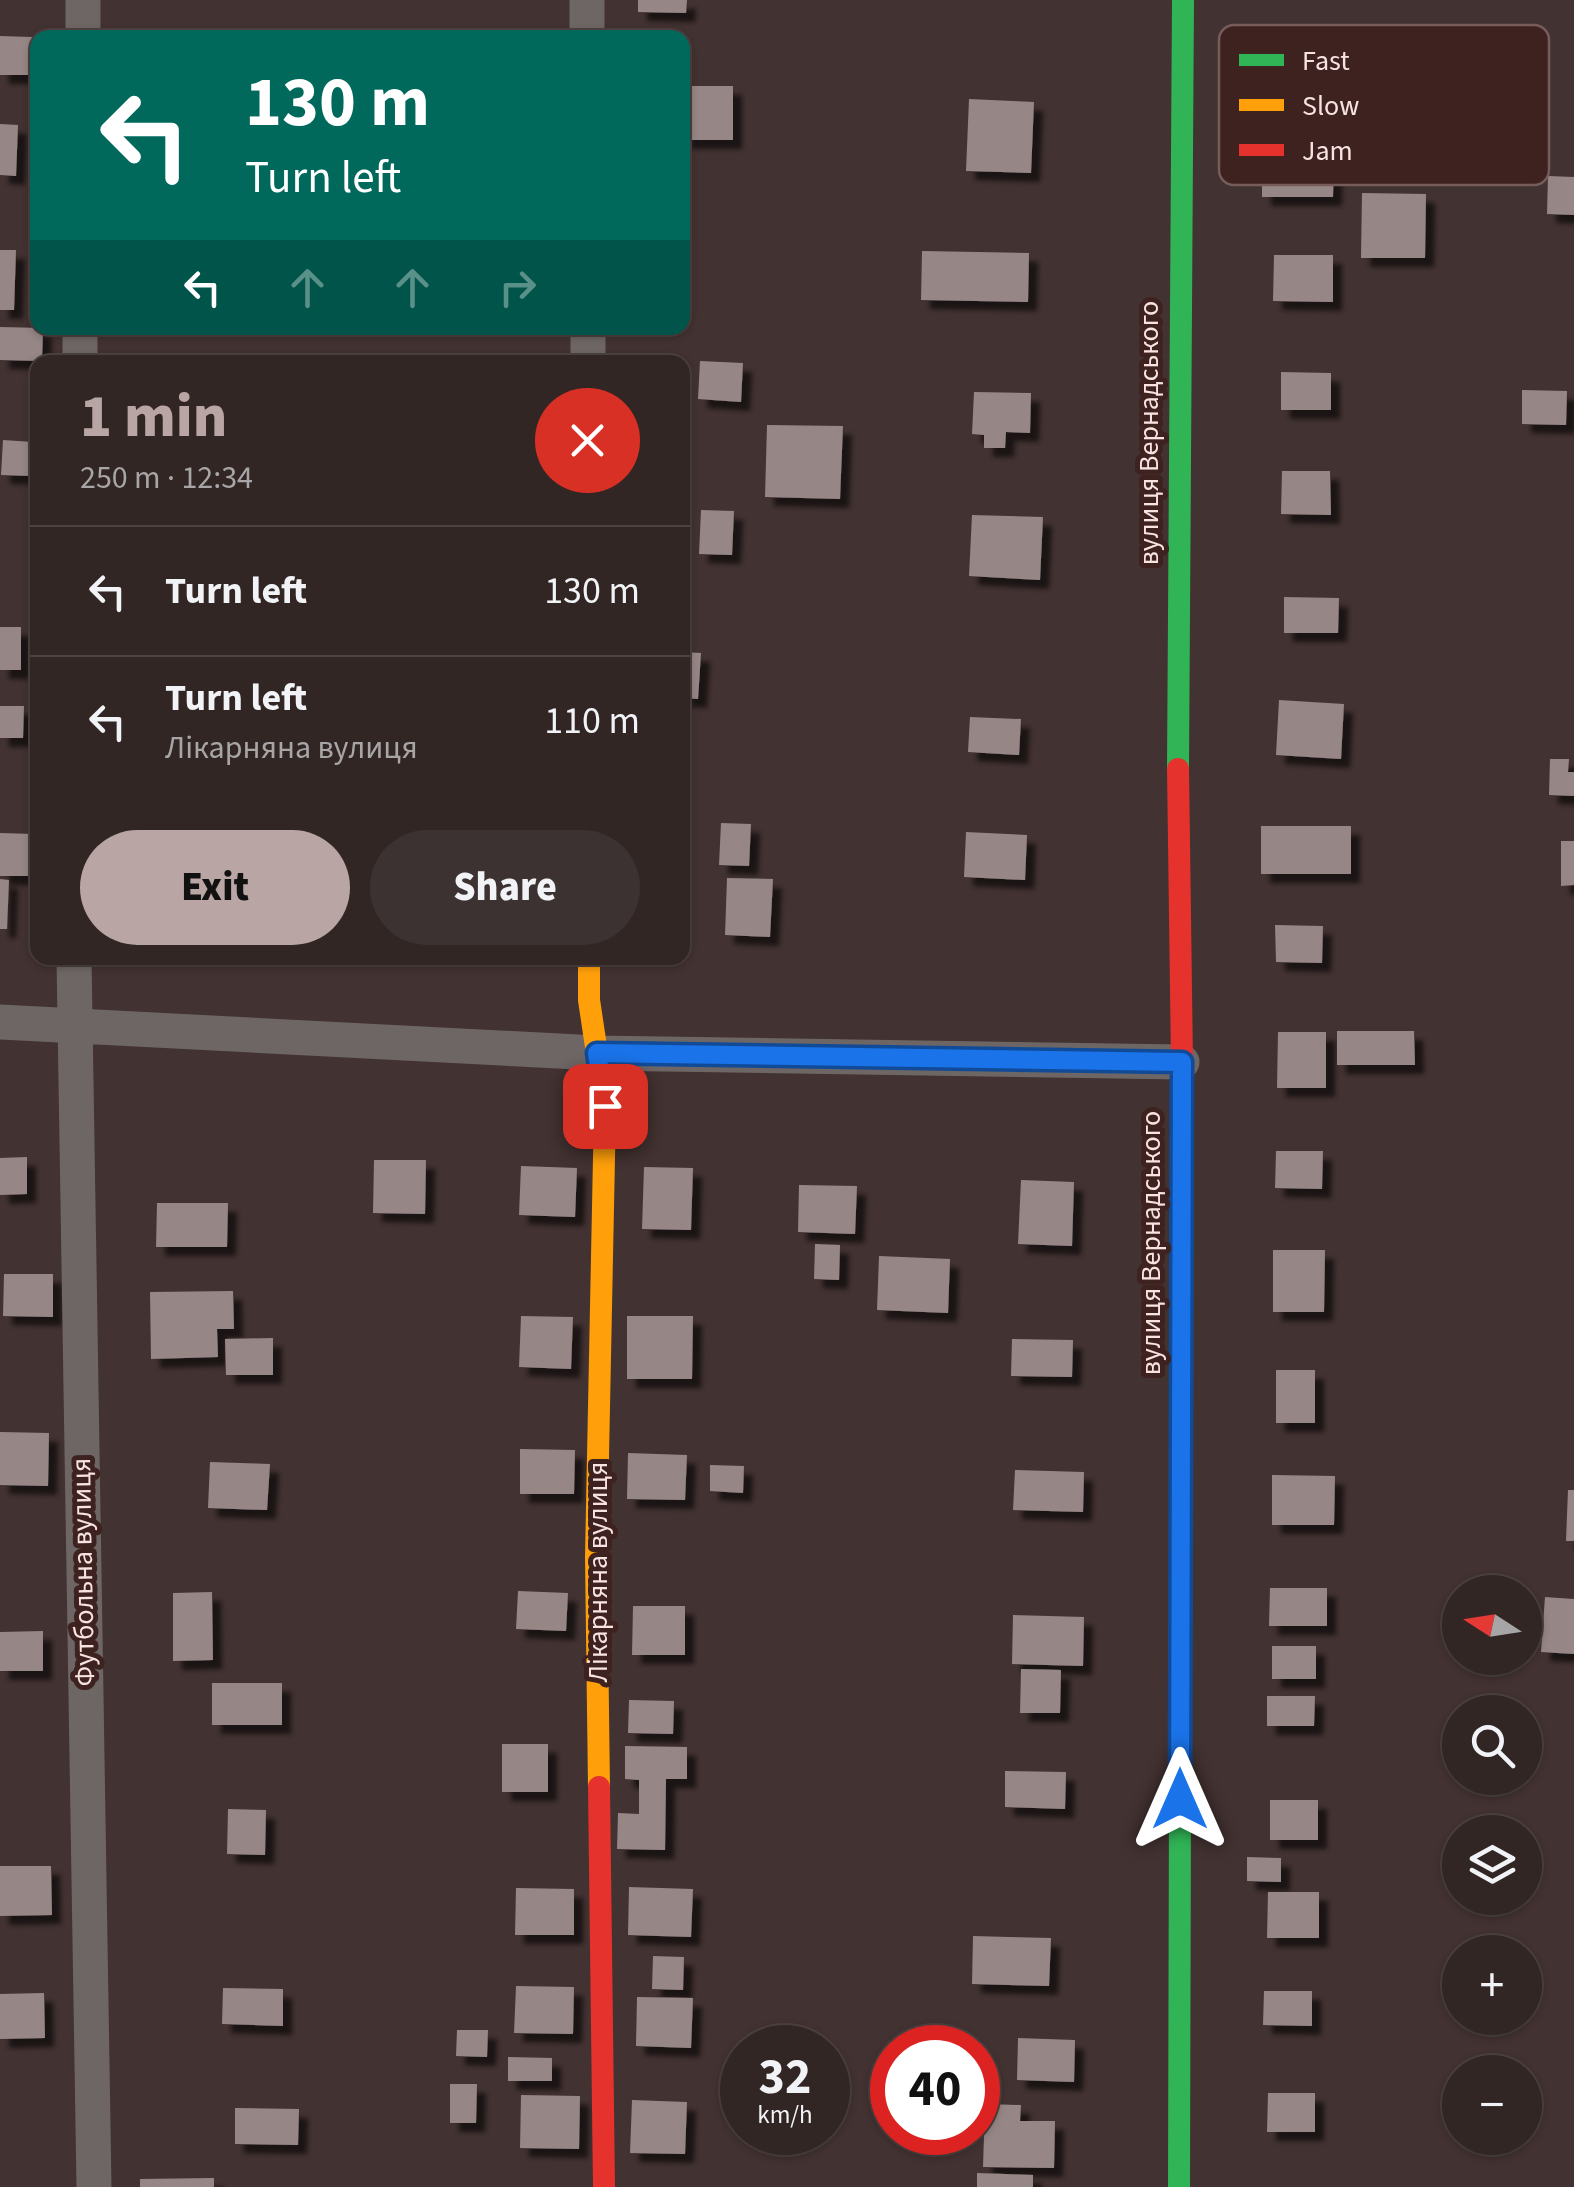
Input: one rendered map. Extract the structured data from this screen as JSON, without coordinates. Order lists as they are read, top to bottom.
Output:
{
  "streets": {
    "street": ["вулиця Вернадського", "Футбольна вулиця", "Лікарняна вулиця"]
  },
  "legend": ["Fast", "Slow", "Jam"],
  "north": "left",
  "page": {
    "turn": ["130 m", "Turn left"],
    "heading": ["1 min", "250 m · 12:34"],
    "list": [
      {
        "name": "Turn left",
        "value": "130 m"
      },
      {
        "name": "Turn left",
        "note": "Лікарняна вулиця",
        "value": "110 m"
      }
    ],
    "buttons": ["Exit", "Share"],
    "map_buttons": ["+", "−"],
    "speed": "32 km/h",
    "limit": "40"
  }
}
